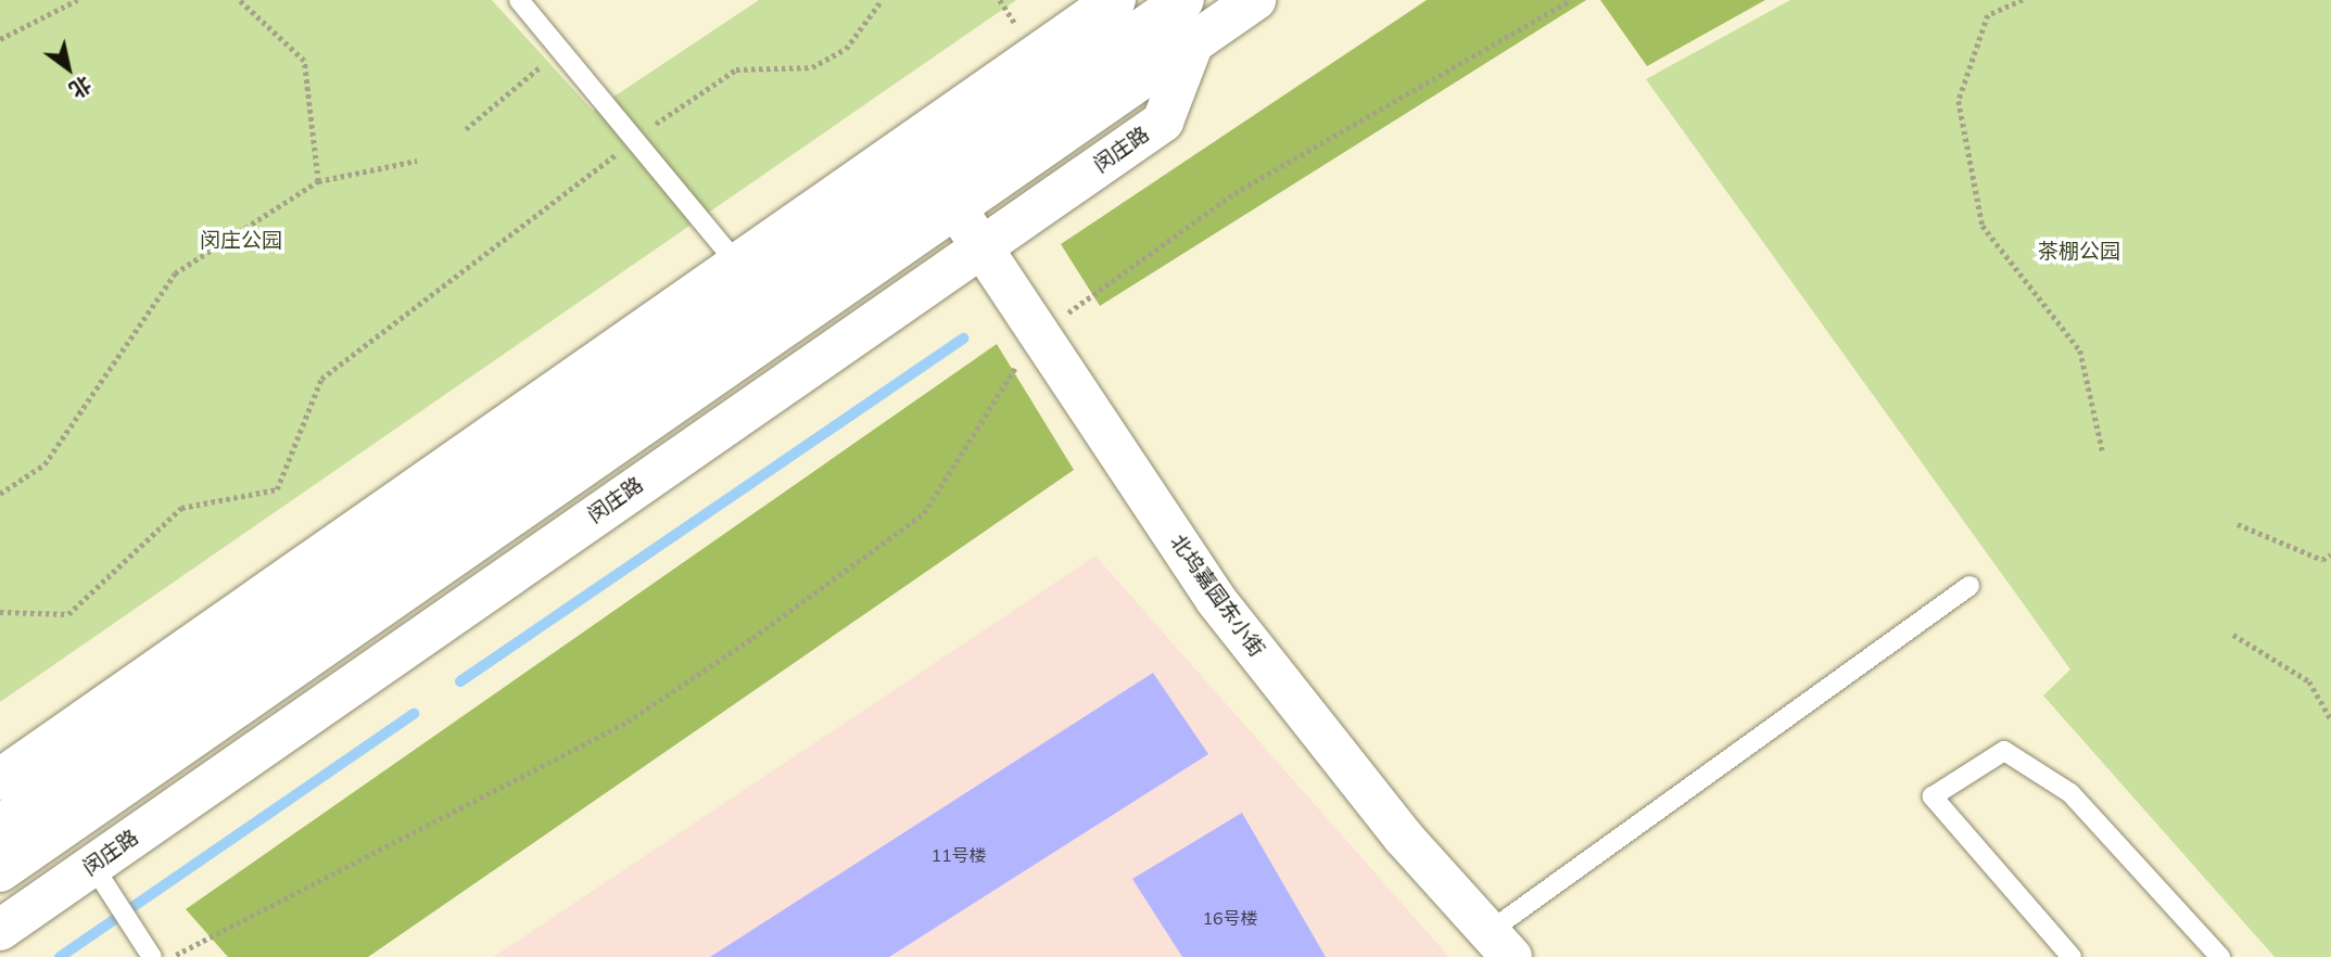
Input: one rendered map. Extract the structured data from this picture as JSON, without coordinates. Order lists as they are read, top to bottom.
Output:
{
  "streets": {
    "street": ["闵庄路", "北坞嘉园东小街"]
  },
  "crossings": [
    ["闵庄路", "北坞嘉园东小街"]
  ],
  "parks": ["闵庄公园", "茶棚公园"],
  "house_numbers": ["11号楼", "16号楼"],
  "north": "bottom right"
}
